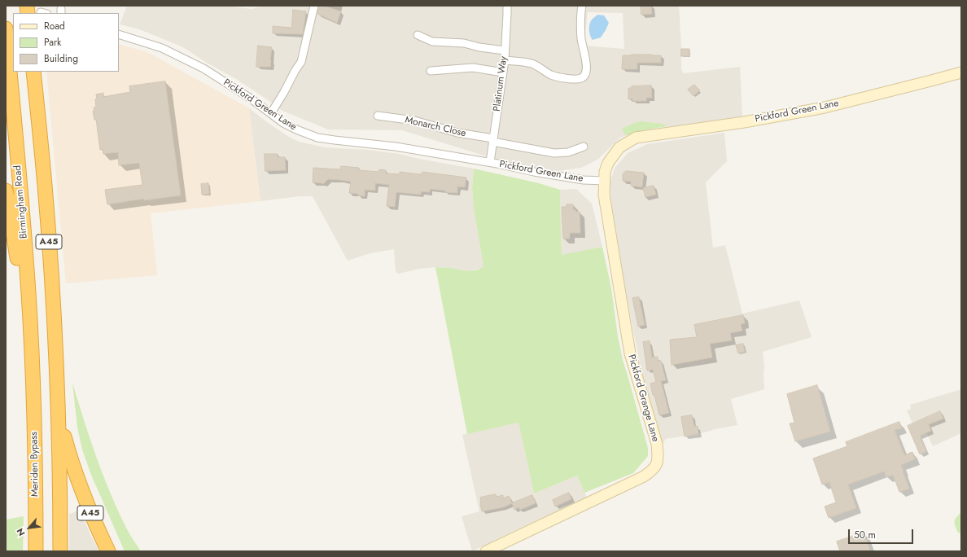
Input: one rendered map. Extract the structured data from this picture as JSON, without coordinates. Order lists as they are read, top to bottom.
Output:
{
  "streets": {
    "highway": ["Birmingham Road", "A45", "Meriden Bypass"],
    "street": [
      "Platinum Way",
      "Pickford Green Lane",
      "Monarch Close",
      "Pickford Grange Lane"
    ]
  },
  "crossings": [
    ["Platinum Way", "Pickford Green Lane"],
    ["Platinum Way", "Monarch Close"],
    ["Pickford Green Lane", "Pickford Grange Lane"],
    ["Birmingham Road", "Meriden Bypass"]
  ],
  "legend": ["Road", "Park", "Building"],
  "scale_bar": "50 m",
  "north": "bottom left"
}
